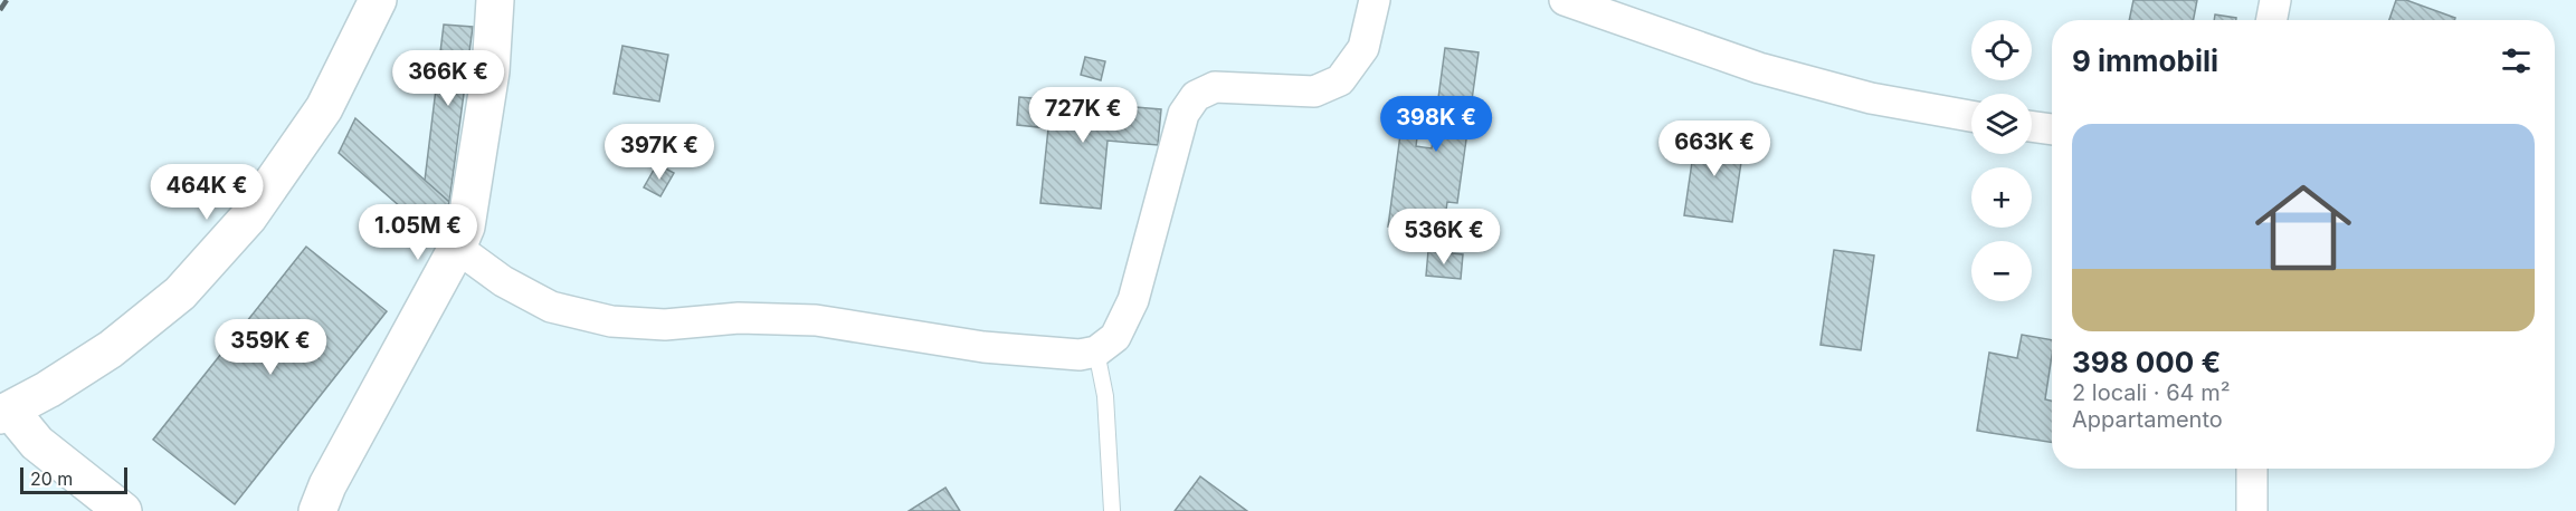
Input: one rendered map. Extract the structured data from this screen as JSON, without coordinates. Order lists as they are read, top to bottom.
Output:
{
  "scale_bar": "20 m",
  "page": {
    "map_buttons": ["+", "−"],
    "heading": "9 immobili",
    "price": [
      "366K €",
      "727K €",
      "398K €",
      "663K €",
      "397K €",
      "464K €",
      "1.05M €",
      "536K €",
      "359K €"
    ],
    "list": [
      {
        "name": "398 000 €",
        "note": "2 locali · 64 m² · Appartamento"
      }
    ],
    "scale": "20 m"
  }
}
